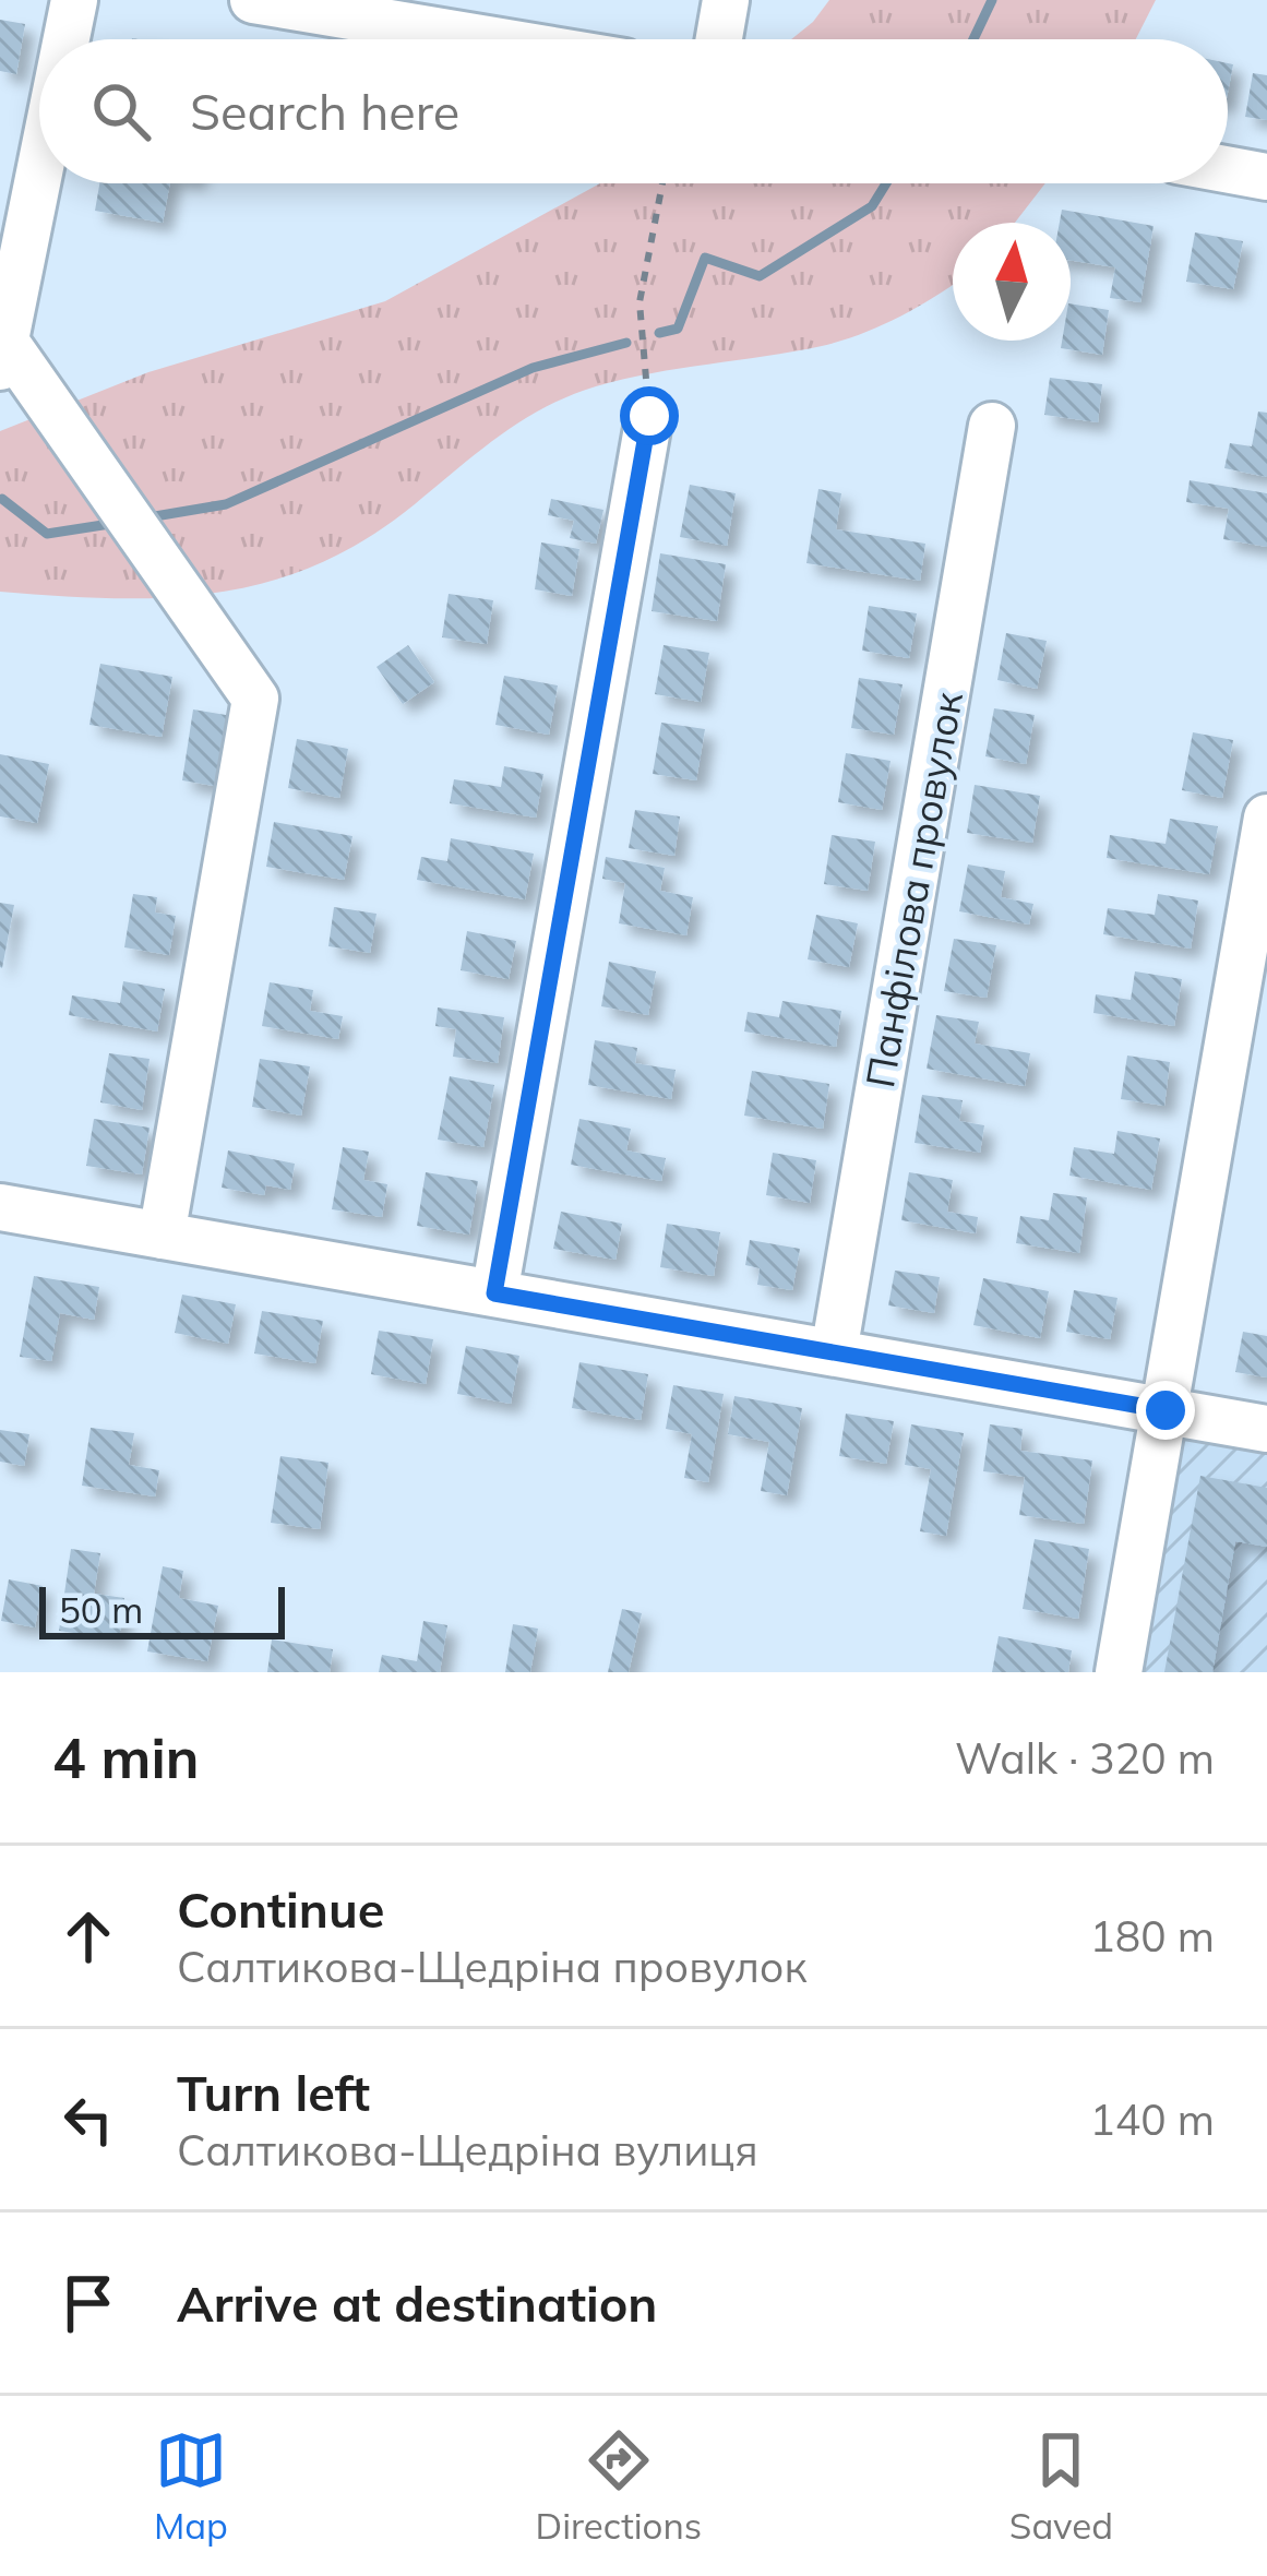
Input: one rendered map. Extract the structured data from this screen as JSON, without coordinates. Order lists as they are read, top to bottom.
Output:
{
  "streets": {
    "street": ["Панфілова провулок"]
  },
  "scale_bar": "50 m",
  "north": "top",
  "page": {
    "search": "Search here",
    "scale": "50 m",
    "heading": ["4 min", "Walk · 320 m"],
    "list": [
      ["Continue", "Салтикова-Щедріна провулок", "180 m"],
      ["Turn left", "Салтикова-Щедріна вулиця", "140 m"],
      "Arrive at destination"
    ],
    "nav": ["Map", "Directions", "Saved"]
  }
}
